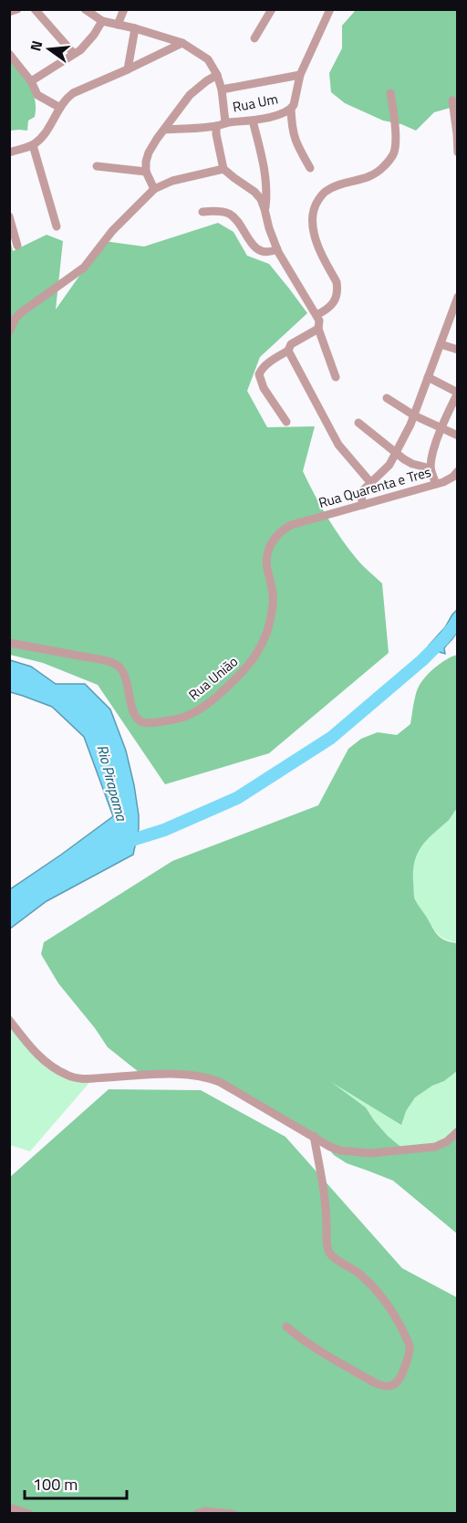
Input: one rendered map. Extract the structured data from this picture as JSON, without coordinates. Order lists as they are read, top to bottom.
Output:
{
  "streets": {
    "street": ["Rua Um", "Rua Quarenta e Tres", "Rua União"]
  },
  "crossings": [
    ["Rua Quarenta e Tres", "Rua União"]
  ],
  "water": ["Rio Pirapama"],
  "scale_bar": "100 m",
  "north": "left"
}
